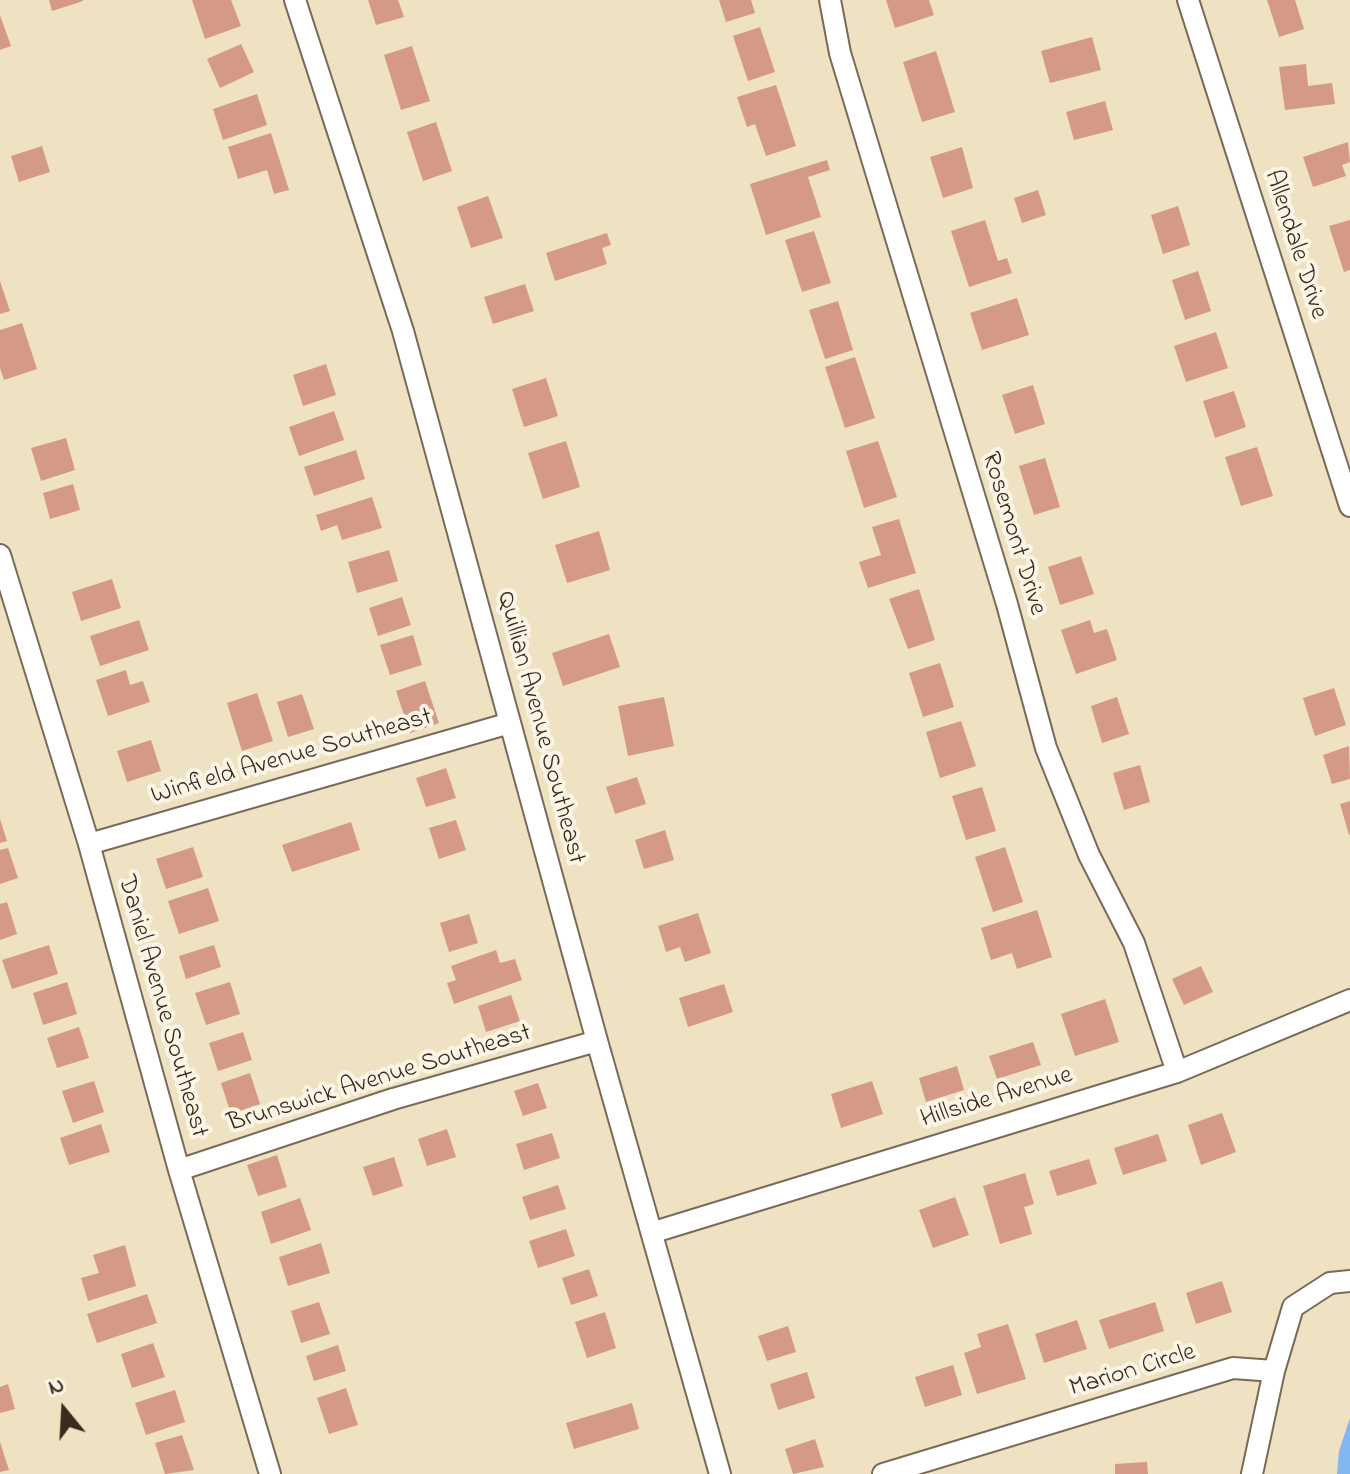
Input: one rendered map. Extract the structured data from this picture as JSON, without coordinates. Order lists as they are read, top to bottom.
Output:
{
  "streets": {
    "street": [
      "Allendale Drive",
      "Rosemont Drive",
      "Quillian Avenue Southeast",
      "Winfield Avenue Southeast",
      "Daniel Avenue Southeast",
      "Brunswick Avenue Southeast",
      "Hillside Avenue",
      "Marion Circle"
    ]
  },
  "crossings": [
    ["Rosemont Drive", "Hillside Avenue"],
    ["Quillian Avenue Southeast", "Winfield Avenue Southeast"],
    ["Quillian Avenue Southeast", "Brunswick Avenue Southeast"],
    ["Quillian Avenue Southeast", "Hillside Avenue"],
    ["Winfield Avenue Southeast", "Daniel Avenue Southeast"],
    ["Daniel Avenue Southeast", "Brunswick Avenue Southeast"]
  ],
  "north": "top"
}
